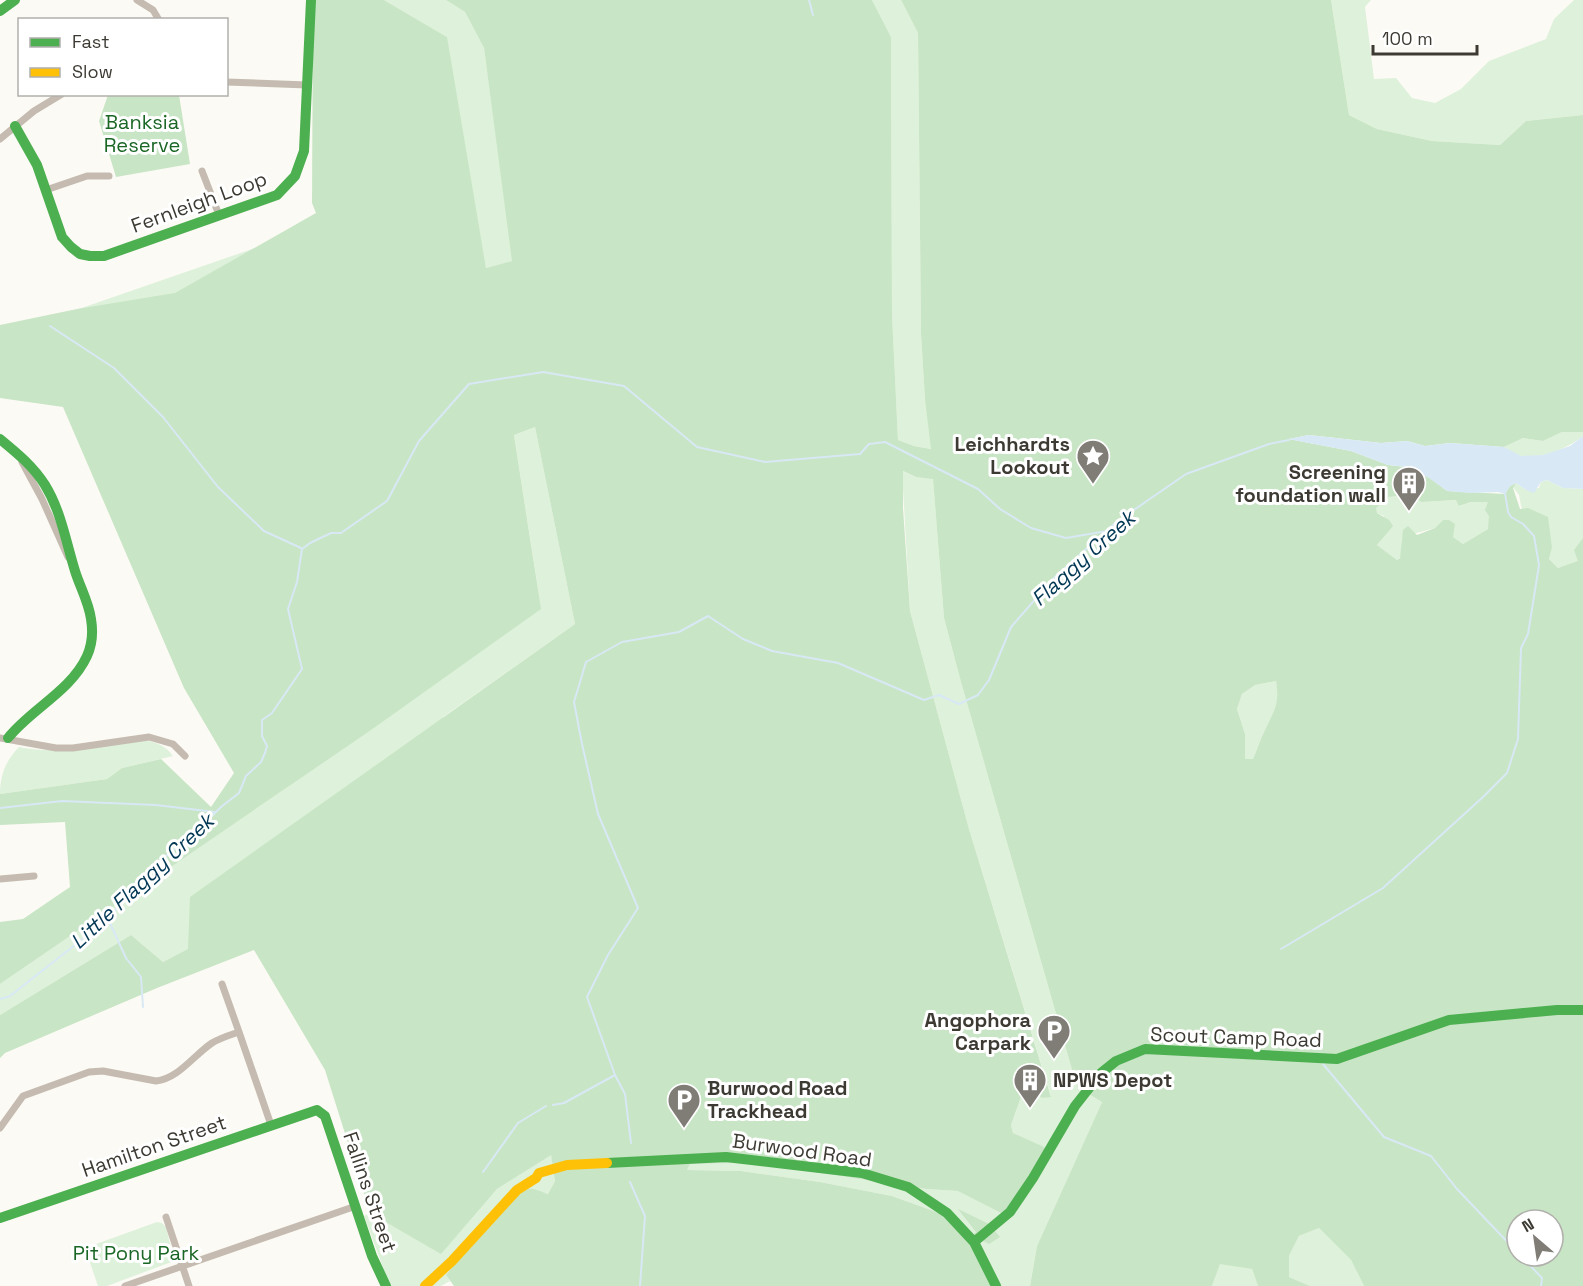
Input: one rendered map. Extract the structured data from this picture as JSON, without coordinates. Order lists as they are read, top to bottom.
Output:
{
  "streets": {
    "main road": [
      "Fernleigh Loop",
      "Scout Camp Road",
      "Hamilton Street",
      "Burwood Road",
      "Fallins Street"
    ]
  },
  "crossings": [
    ["Scout Camp Road", "Burwood Road"],
    ["Hamilton Street", "Fallins Street"]
  ],
  "water": ["Flaggy Creek", "Little Flaggy Creek"],
  "parks": ["Banksia Reserve", "Pit Pony Park"],
  "places": {
    "place": ["Leichhardts Lookout"],
    "building": ["Screening foundation wall", "NPWS Depot"],
    "parking": ["Angophora Carpark", "Burwood Road Trackhead"]
  },
  "legend": ["Fast", "Slow"],
  "scale_bar": "100 m",
  "north": "top left"
}
